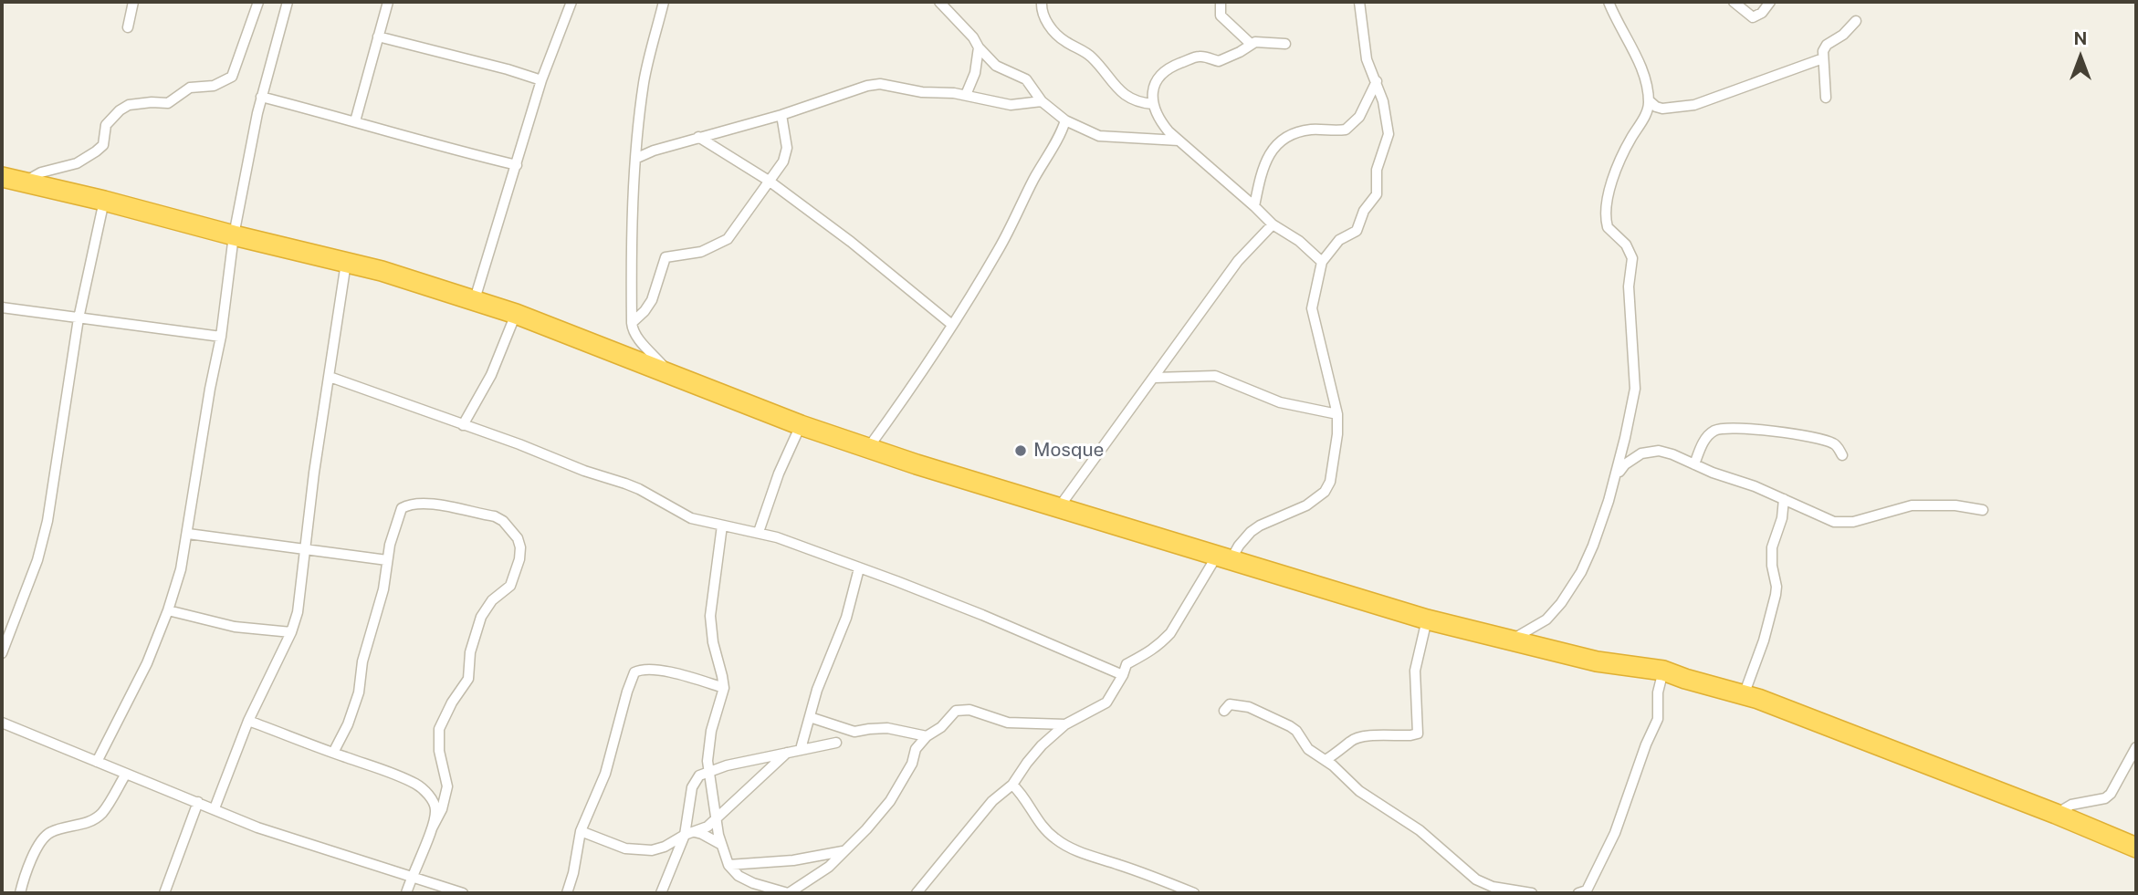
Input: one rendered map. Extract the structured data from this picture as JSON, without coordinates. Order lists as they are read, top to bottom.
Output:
{
  "places": ["Mosque"],
  "north": "top"
}
